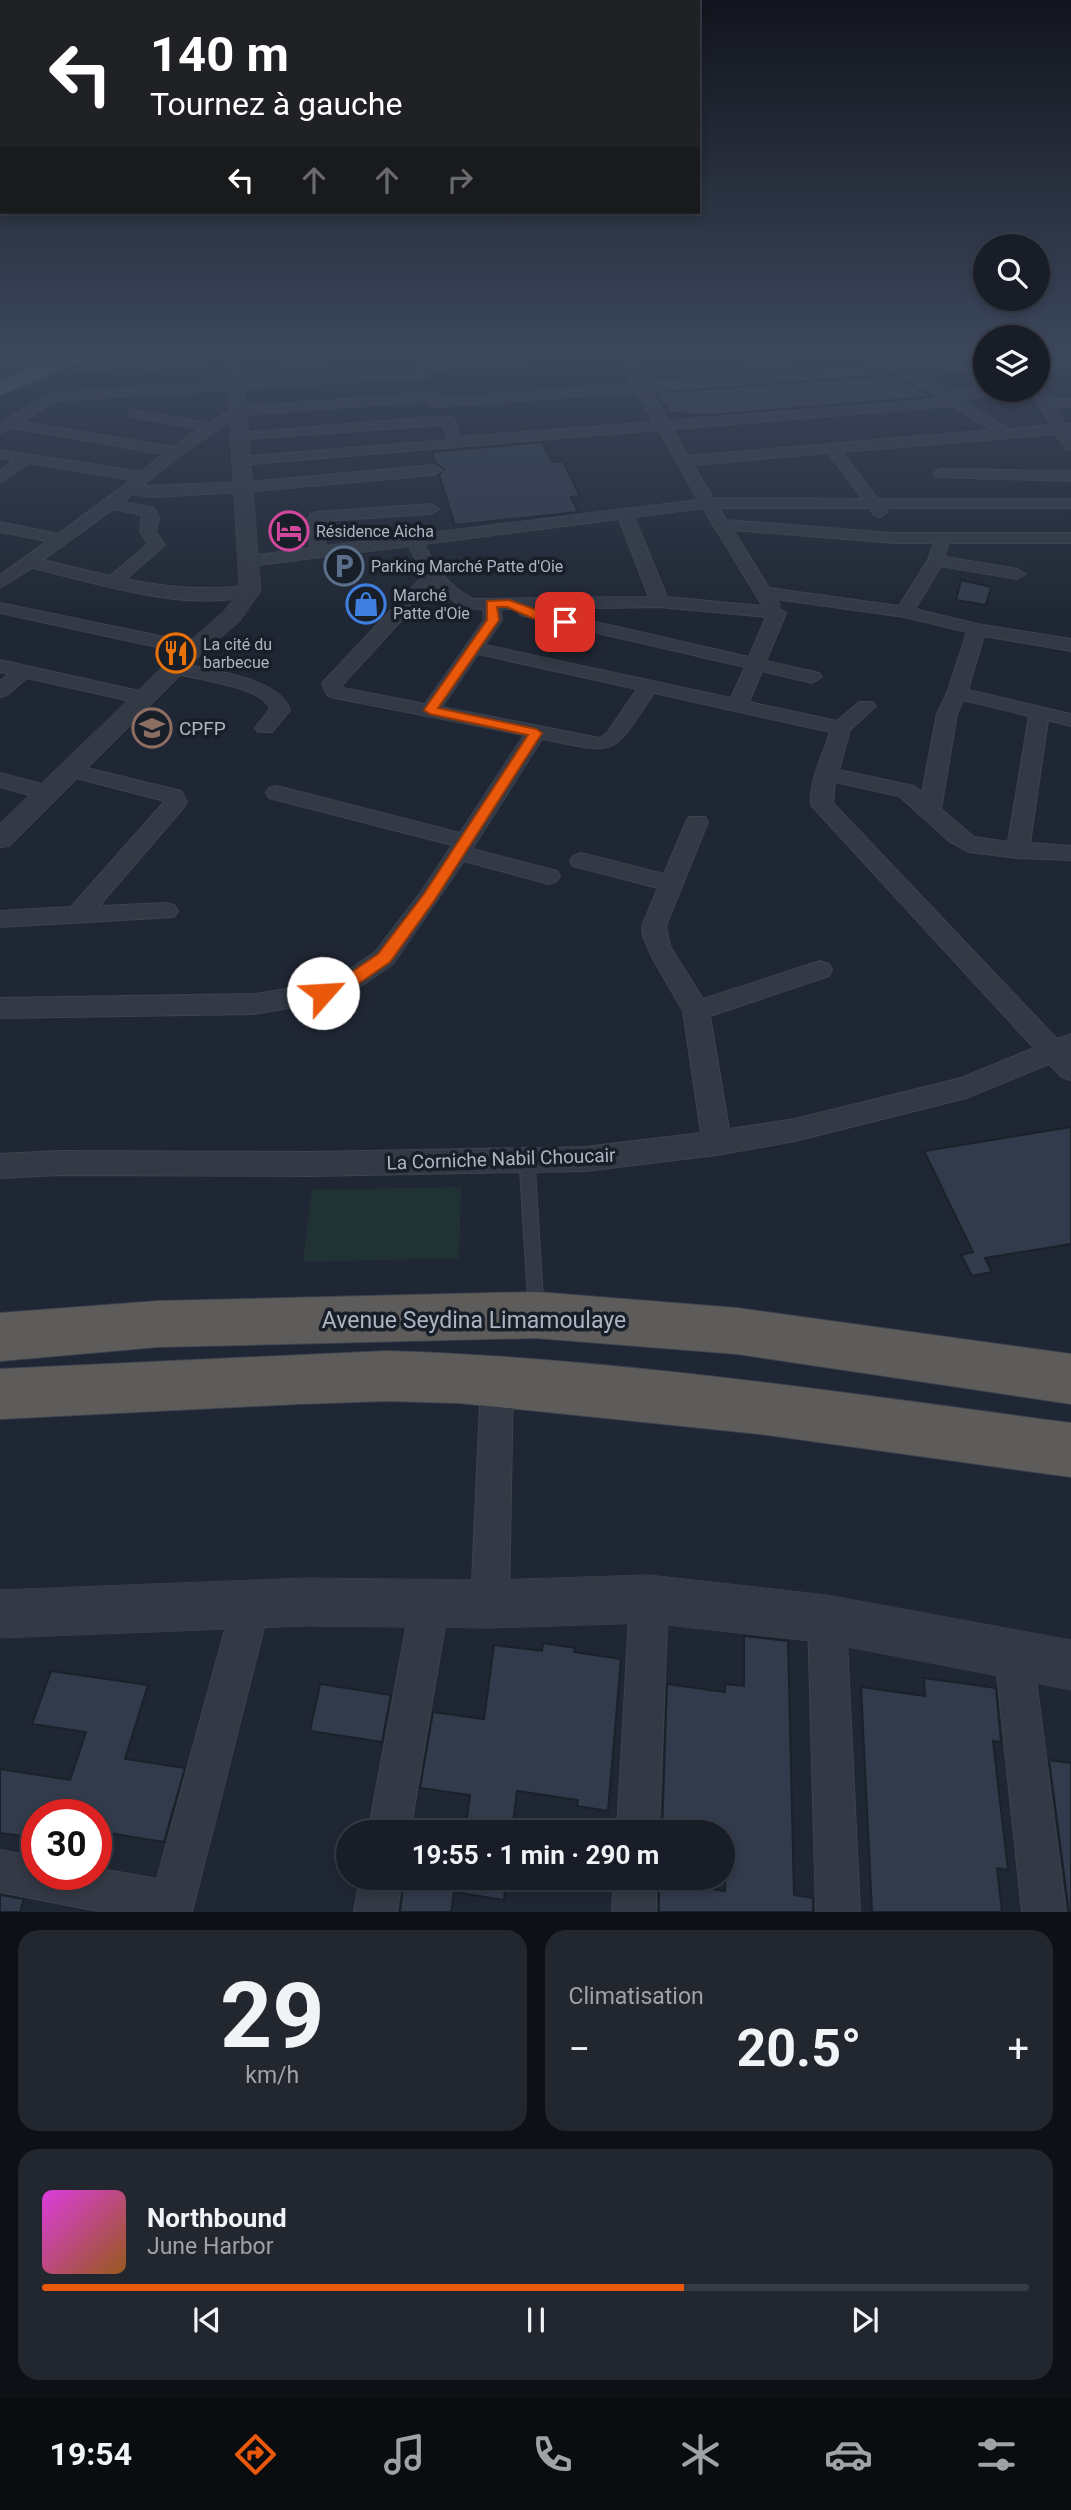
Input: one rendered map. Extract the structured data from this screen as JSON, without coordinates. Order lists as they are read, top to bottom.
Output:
{
  "streets": {
    "highway": ["Avenue Seydina Limamoulaye"],
    "street": ["La Corniche Nabil Choucair"]
  },
  "places": {
    "hotel": ["Résidence Aicha"],
    "parking": ["Parking Marché Patte d'Oie"],
    "shop": ["Marché Patte d'Oie"],
    "restaurant": ["La cité du barbecue"],
    "school or university": ["CPFP"]
  },
  "page": {
    "turn": ["140 m", "Tournez à gauche"],
    "limit": "30",
    "trip": "19:55 · 1 min · 290 m",
    "tile": [
      ["29", "km/h"],
      "Climatisation"
    ],
    "heat": ["−", "20.5°", "+"],
    "song": ["Northbound", "June Harbor"],
    "tabs": "19:54"
  }
}
